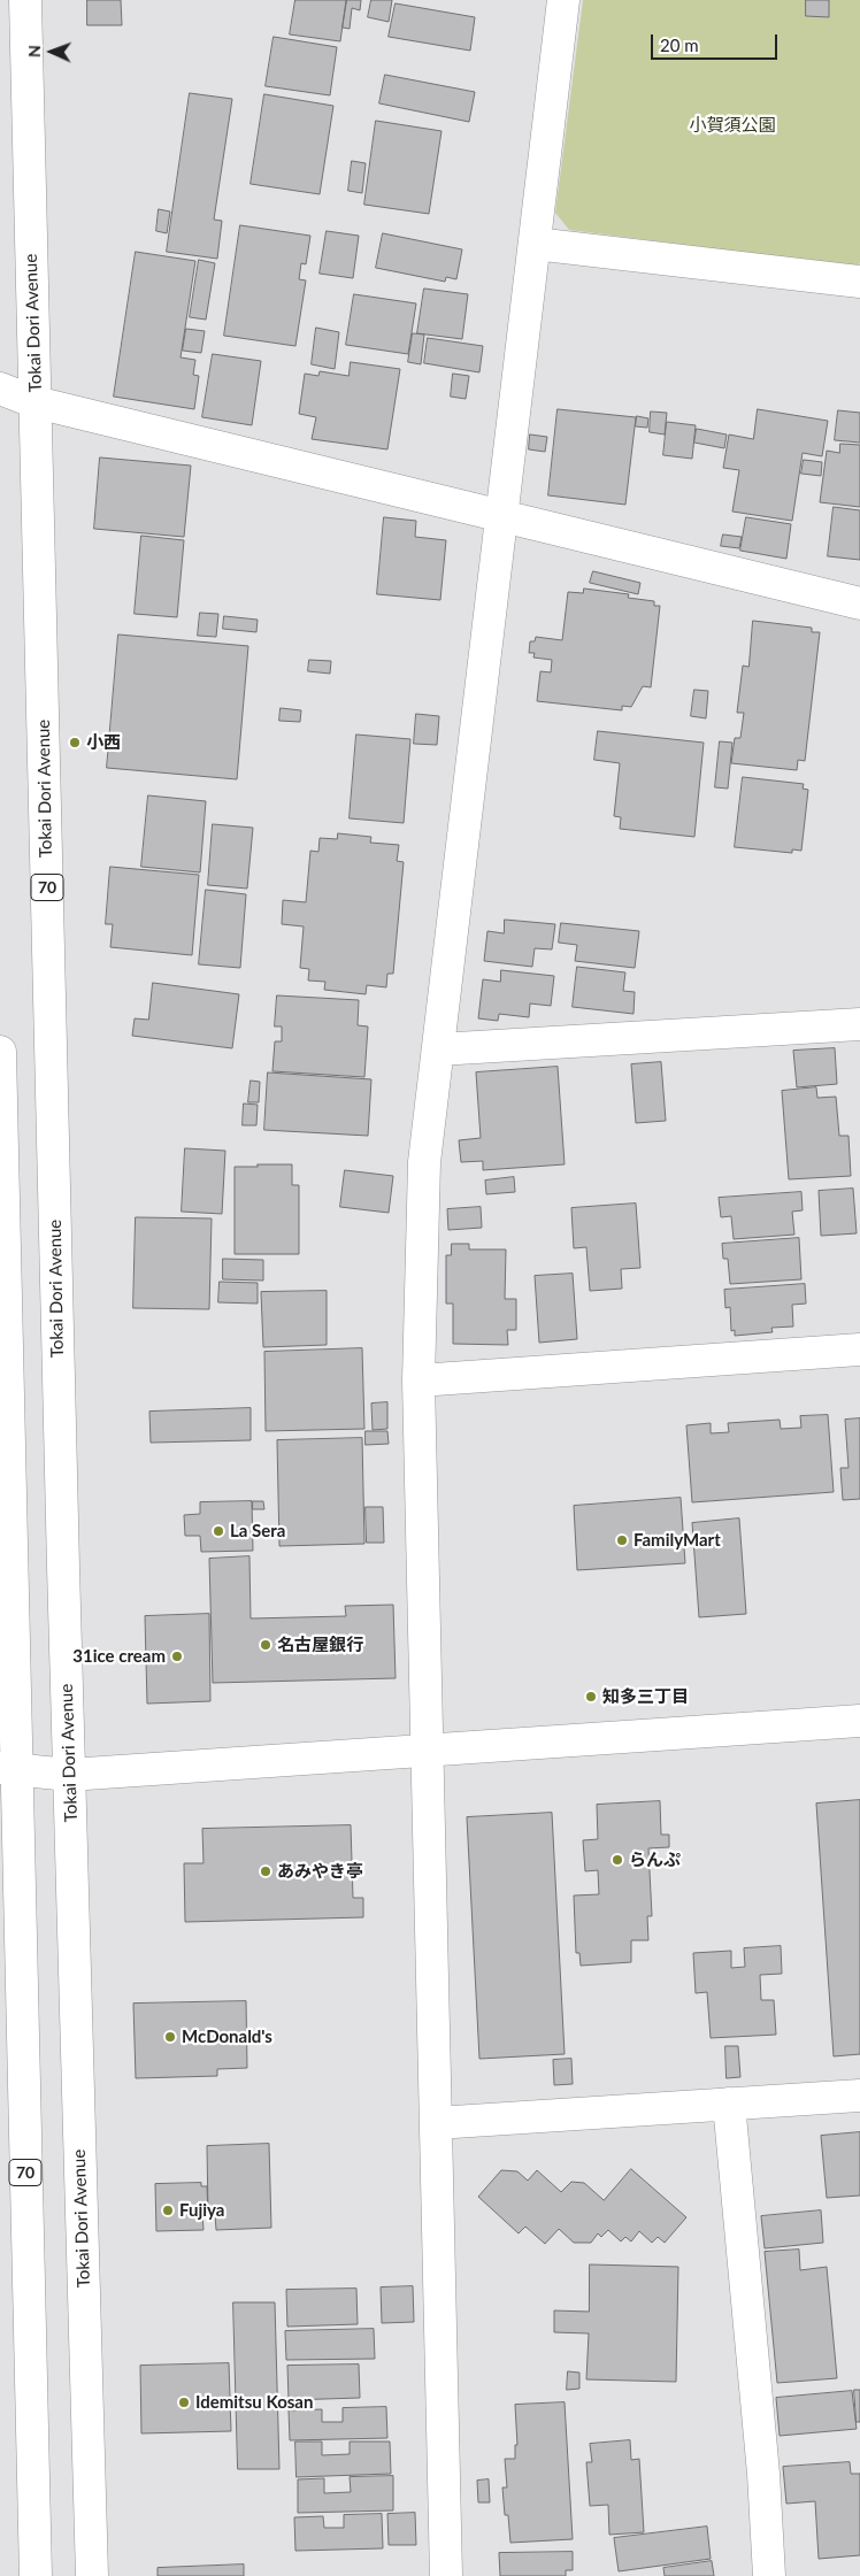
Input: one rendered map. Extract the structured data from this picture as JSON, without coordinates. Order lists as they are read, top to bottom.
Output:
{
  "streets": {
    "street": ["Tokai Dori Avenue", "70"]
  },
  "parks": ["小賀須公園"],
  "places": [
    "小西",
    "La Sera",
    "FamilyMart",
    "名古屋銀行",
    "31ice cream",
    "知多三丁目",
    "らんぷ",
    "あみやき亭",
    "McDonald's",
    "Fujiya",
    "Idemitsu Kosan"
  ],
  "scale_bar": "20 m",
  "north": "left"
}
